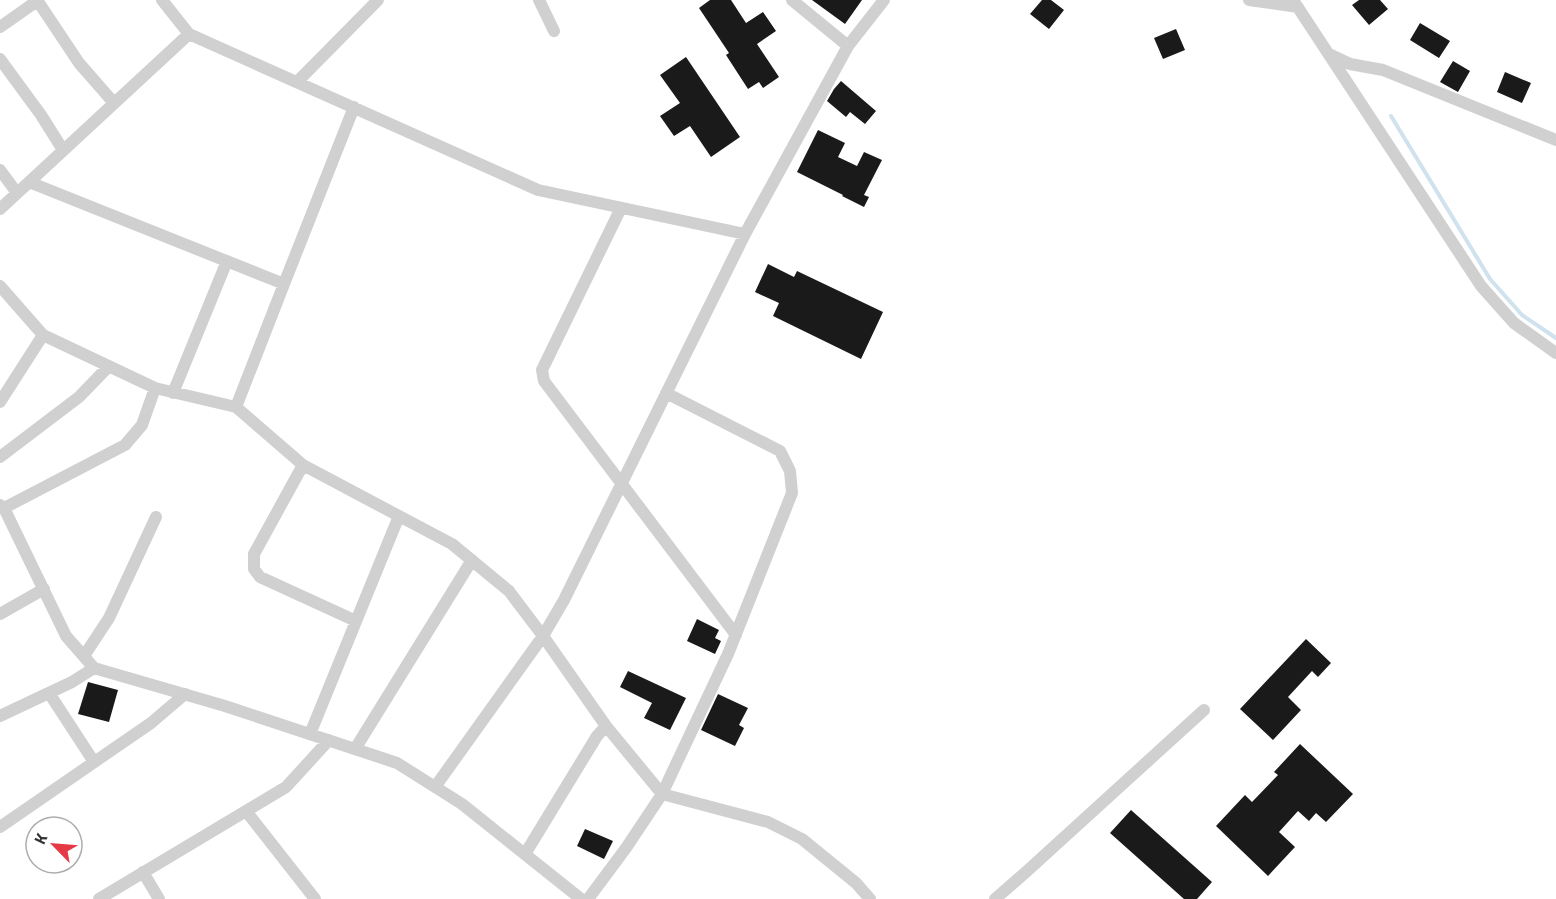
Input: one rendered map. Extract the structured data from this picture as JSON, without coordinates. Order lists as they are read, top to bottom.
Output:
{
  "north": "top left"
}
